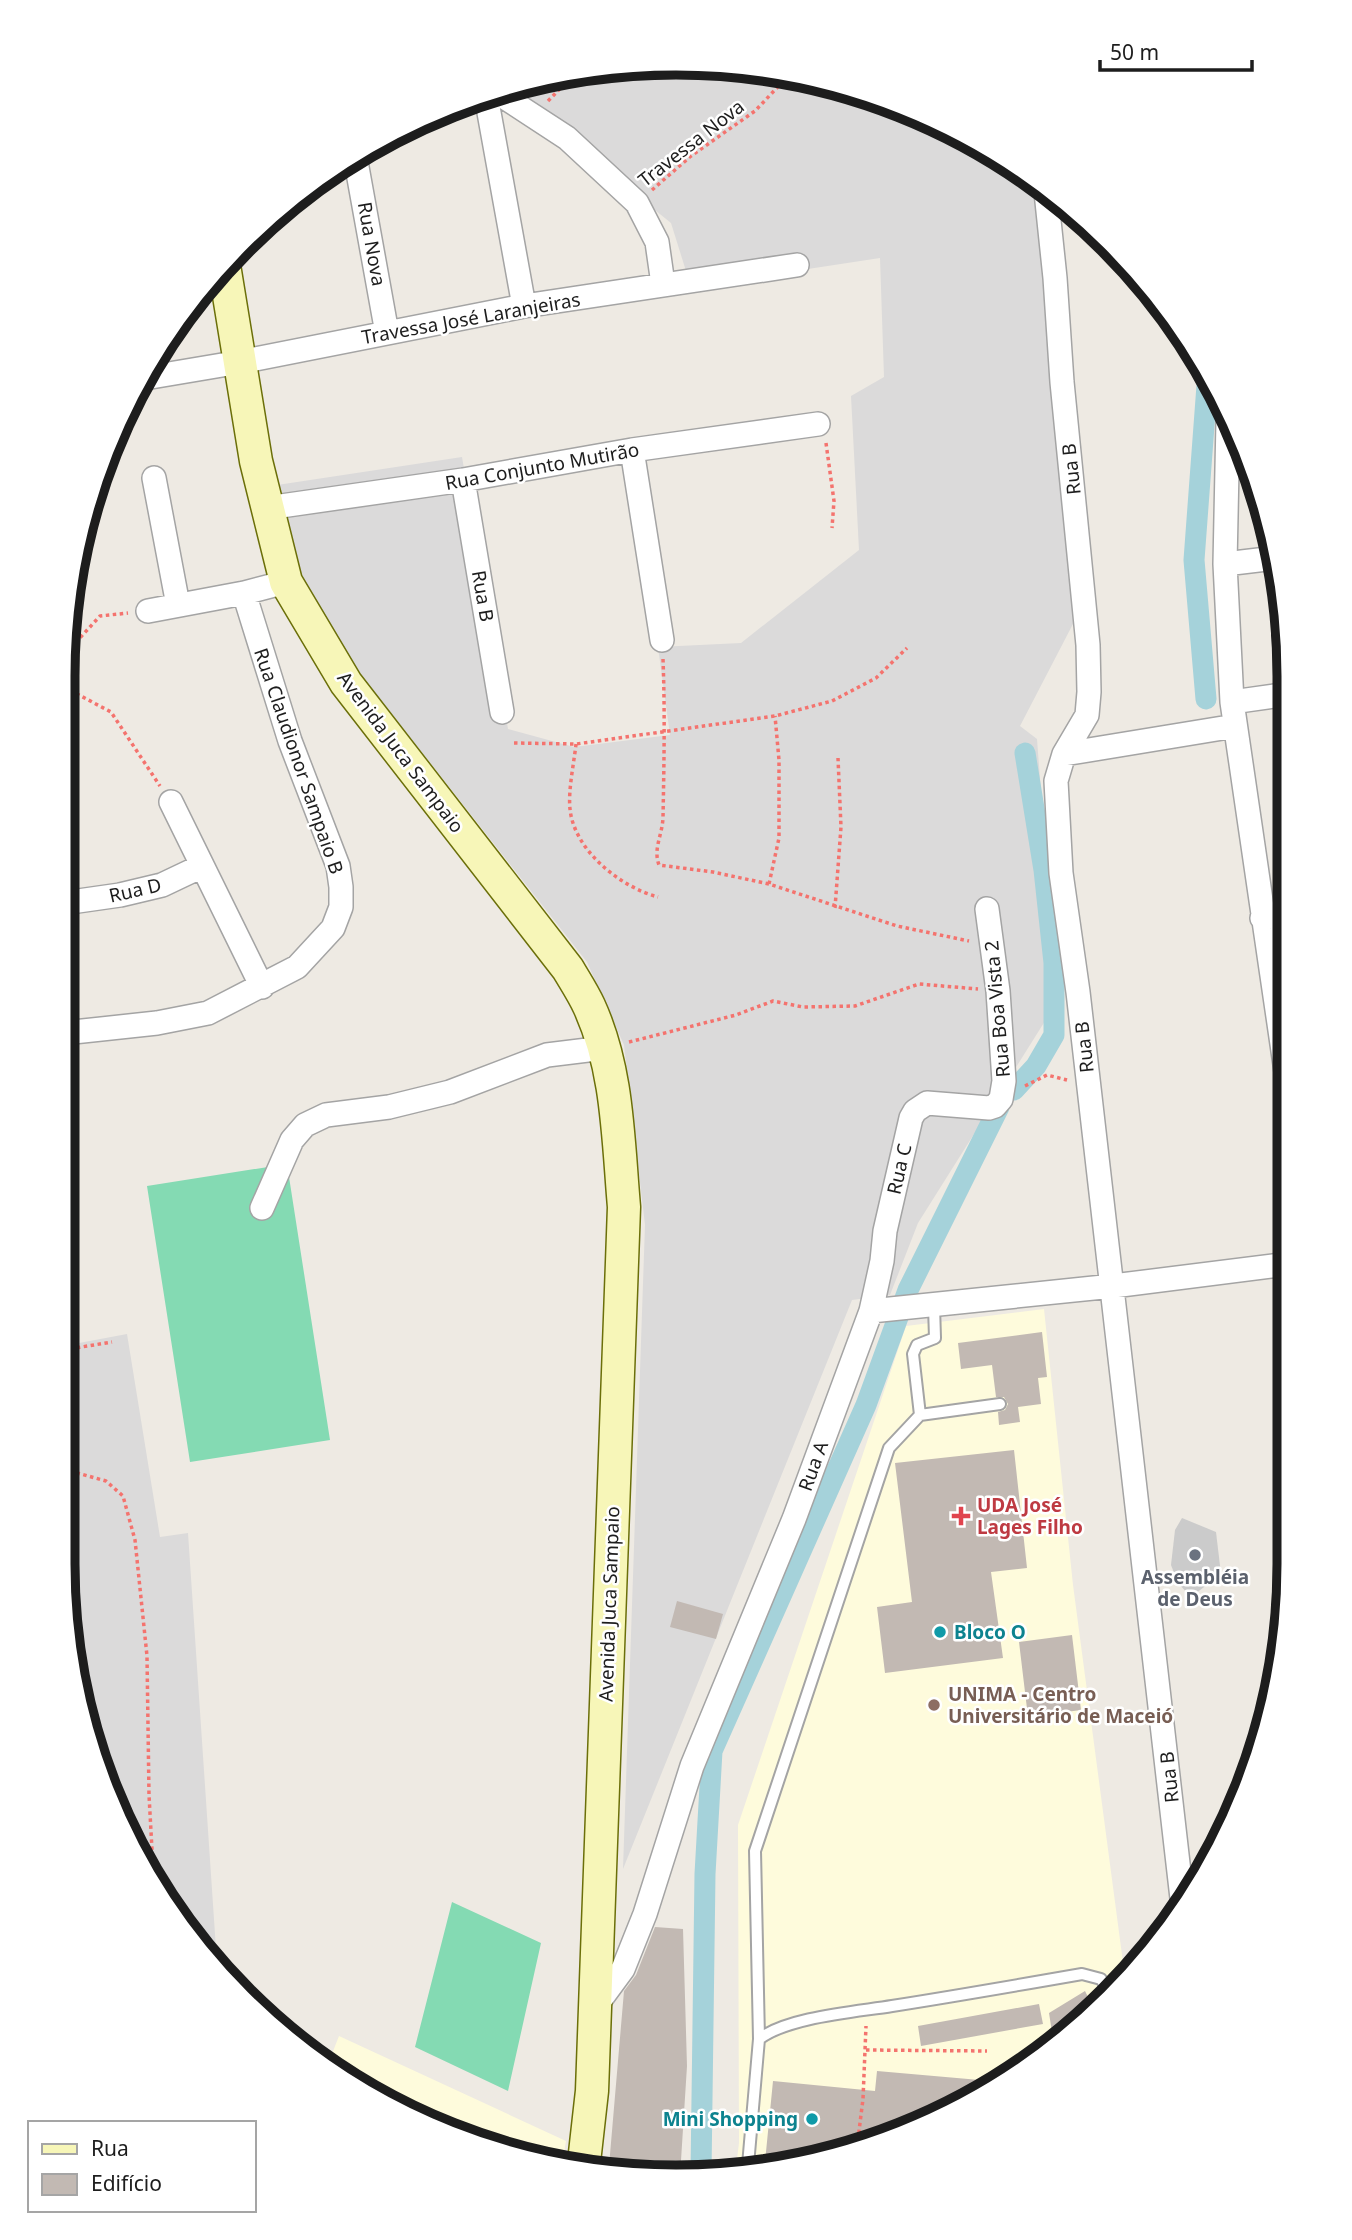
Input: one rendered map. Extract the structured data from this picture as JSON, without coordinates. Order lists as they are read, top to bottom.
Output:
{
  "streets": {
    "main road": ["Avenida Juca Sampaio"],
    "street": [
      "Rua Nova",
      "Travessa José Laranjeiras",
      "Rua Conjunto Mutirão",
      "Rua B",
      "Rua Claudionor Sampaio B",
      "Rua D",
      "Rua Boa Vista 2",
      "Rua C",
      "Rua A"
    ],
    "path": ["Travessa Nova"]
  },
  "crossings": [
    ["Rua Nova", "Travessa José Laranjeiras"],
    ["Travessa José Laranjeiras", "Avenida Juca Sampaio"],
    ["Rua Conjunto Mutirão", "Rua B"],
    ["Rua Conjunto Mutirão", "Avenida Juca Sampaio"],
    ["Avenida Juca Sampaio", "Rua A"],
    ["Rua Boa Vista 2", "Rua C"],
    ["Rua C", "Rua A"]
  ],
  "places": {
    "health": ["UDA José Lages Filho"],
    "other": [
      "Assembléia de Deus",
      "Bloco O",
      "UNIMA - Centro Universitário de Maceió",
      "Mini Shopping"
    ]
  },
  "legend": ["Rua", "Edifício"],
  "scale_bar": "50 m"
}
